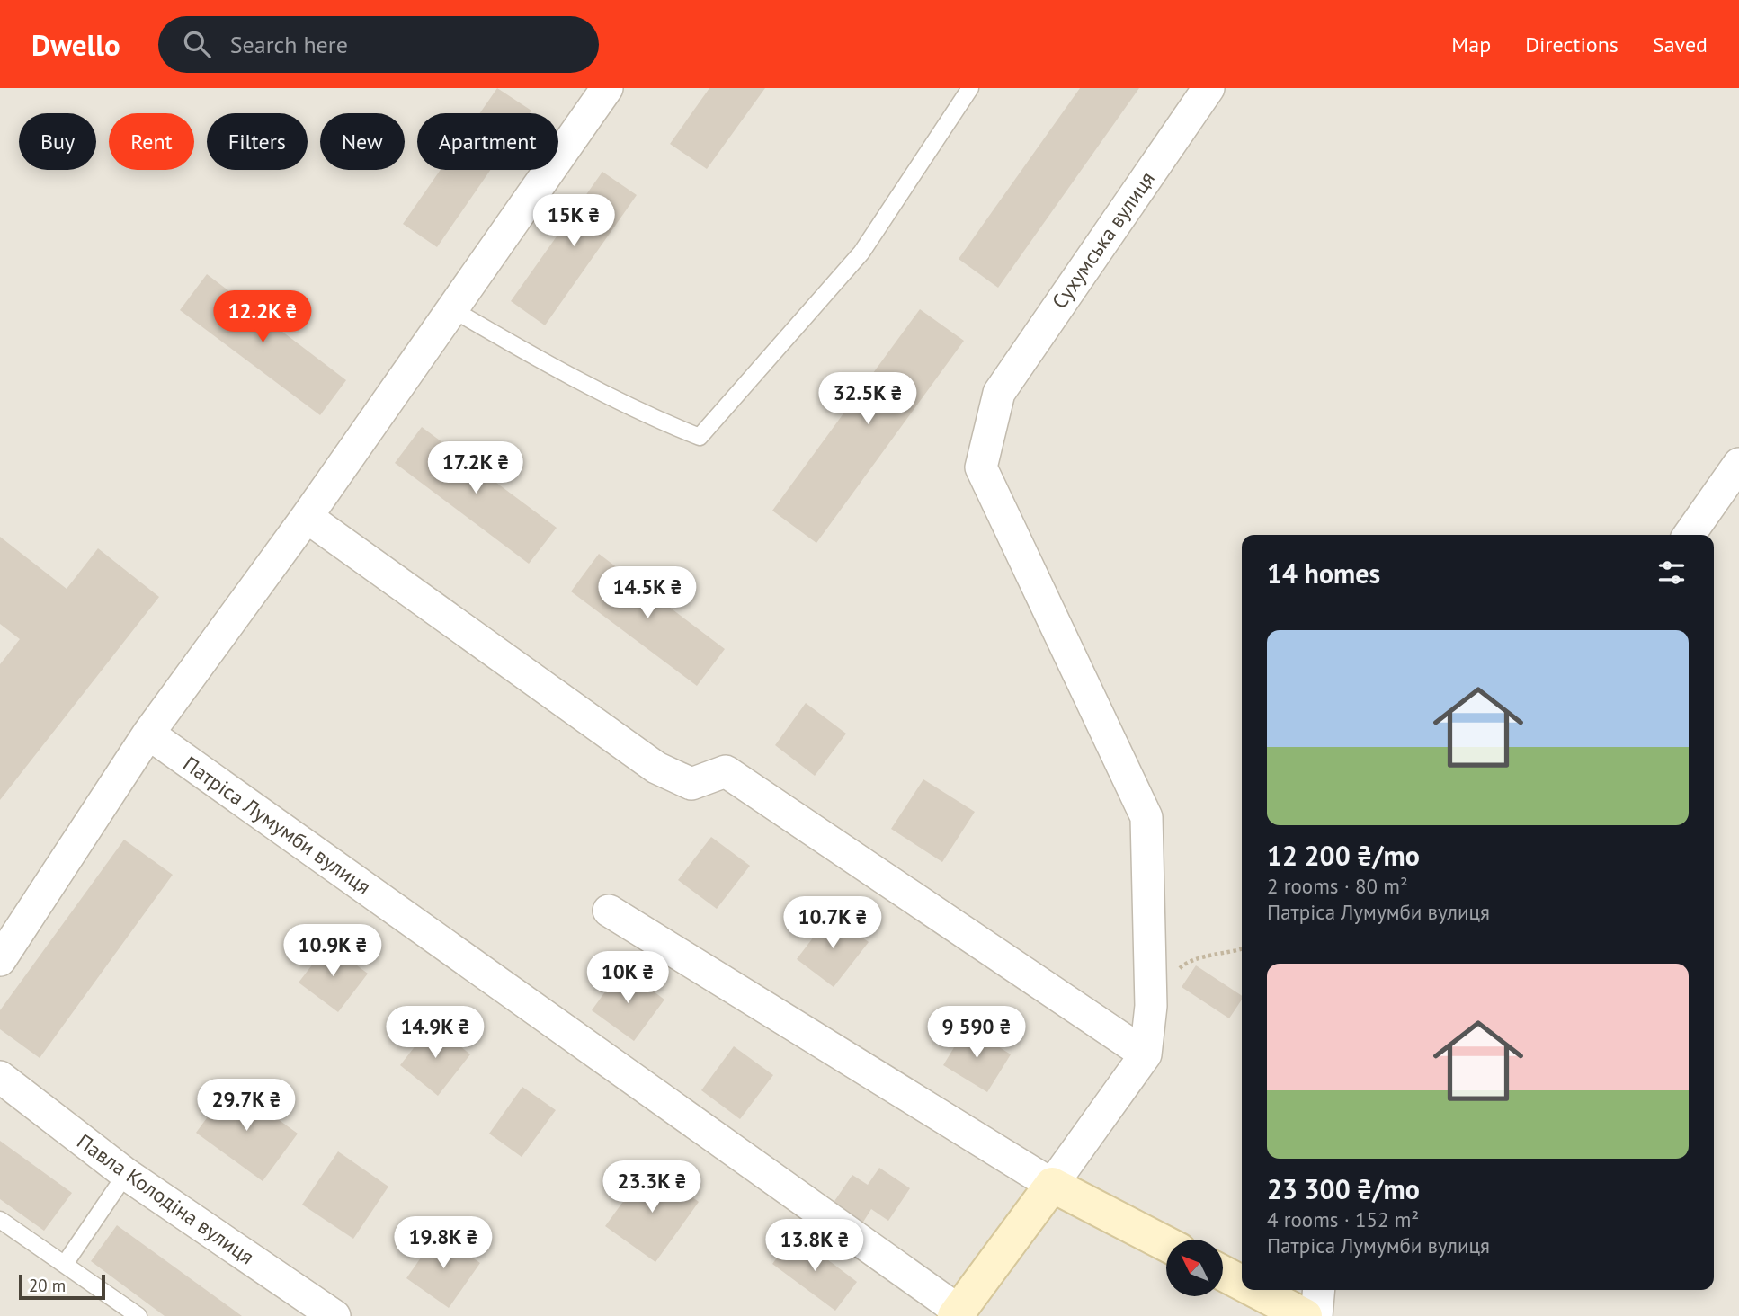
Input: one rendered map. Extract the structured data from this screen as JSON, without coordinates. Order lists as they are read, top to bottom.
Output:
{
  "streets": {
    "street": ["Сухумська вулиця", "Патріса Лумумби вулиця", "Павла Колодіна вулиця"]
  },
  "scale_bar": "20 m",
  "north": "top left",
  "page": {
    "header": "Dwello",
    "search": "Search here",
    "nav": ["Map", "Directions", "Saved"],
    "chip": [
      "Buy",
      "Rent",
      "Filters",
      "New",
      "Apartment"
    ],
    "price": [
      "15K ₴",
      "12.2K ₴",
      "32.5K ₴",
      "17.2K ₴",
      "14.5K ₴",
      "10.7K ₴",
      "10.9K ₴",
      "10K ₴",
      "14.9K ₴",
      "9 590 ₴",
      "29.7K ₴",
      "23.3K ₴",
      "19.8K ₴",
      "13.8K ₴"
    ],
    "heading": "14 homes",
    "list": [
      {
        "name": "12 200 ₴/mo",
        "note": "2 rooms · 80 m² · Патріса Лумумби вулиця"
      },
      {
        "name": "23 300 ₴/mo",
        "note": "4 rooms · 152 m² · Патріса Лумумби вулиця"
      }
    ],
    "scale": "20 m"
  }
}
